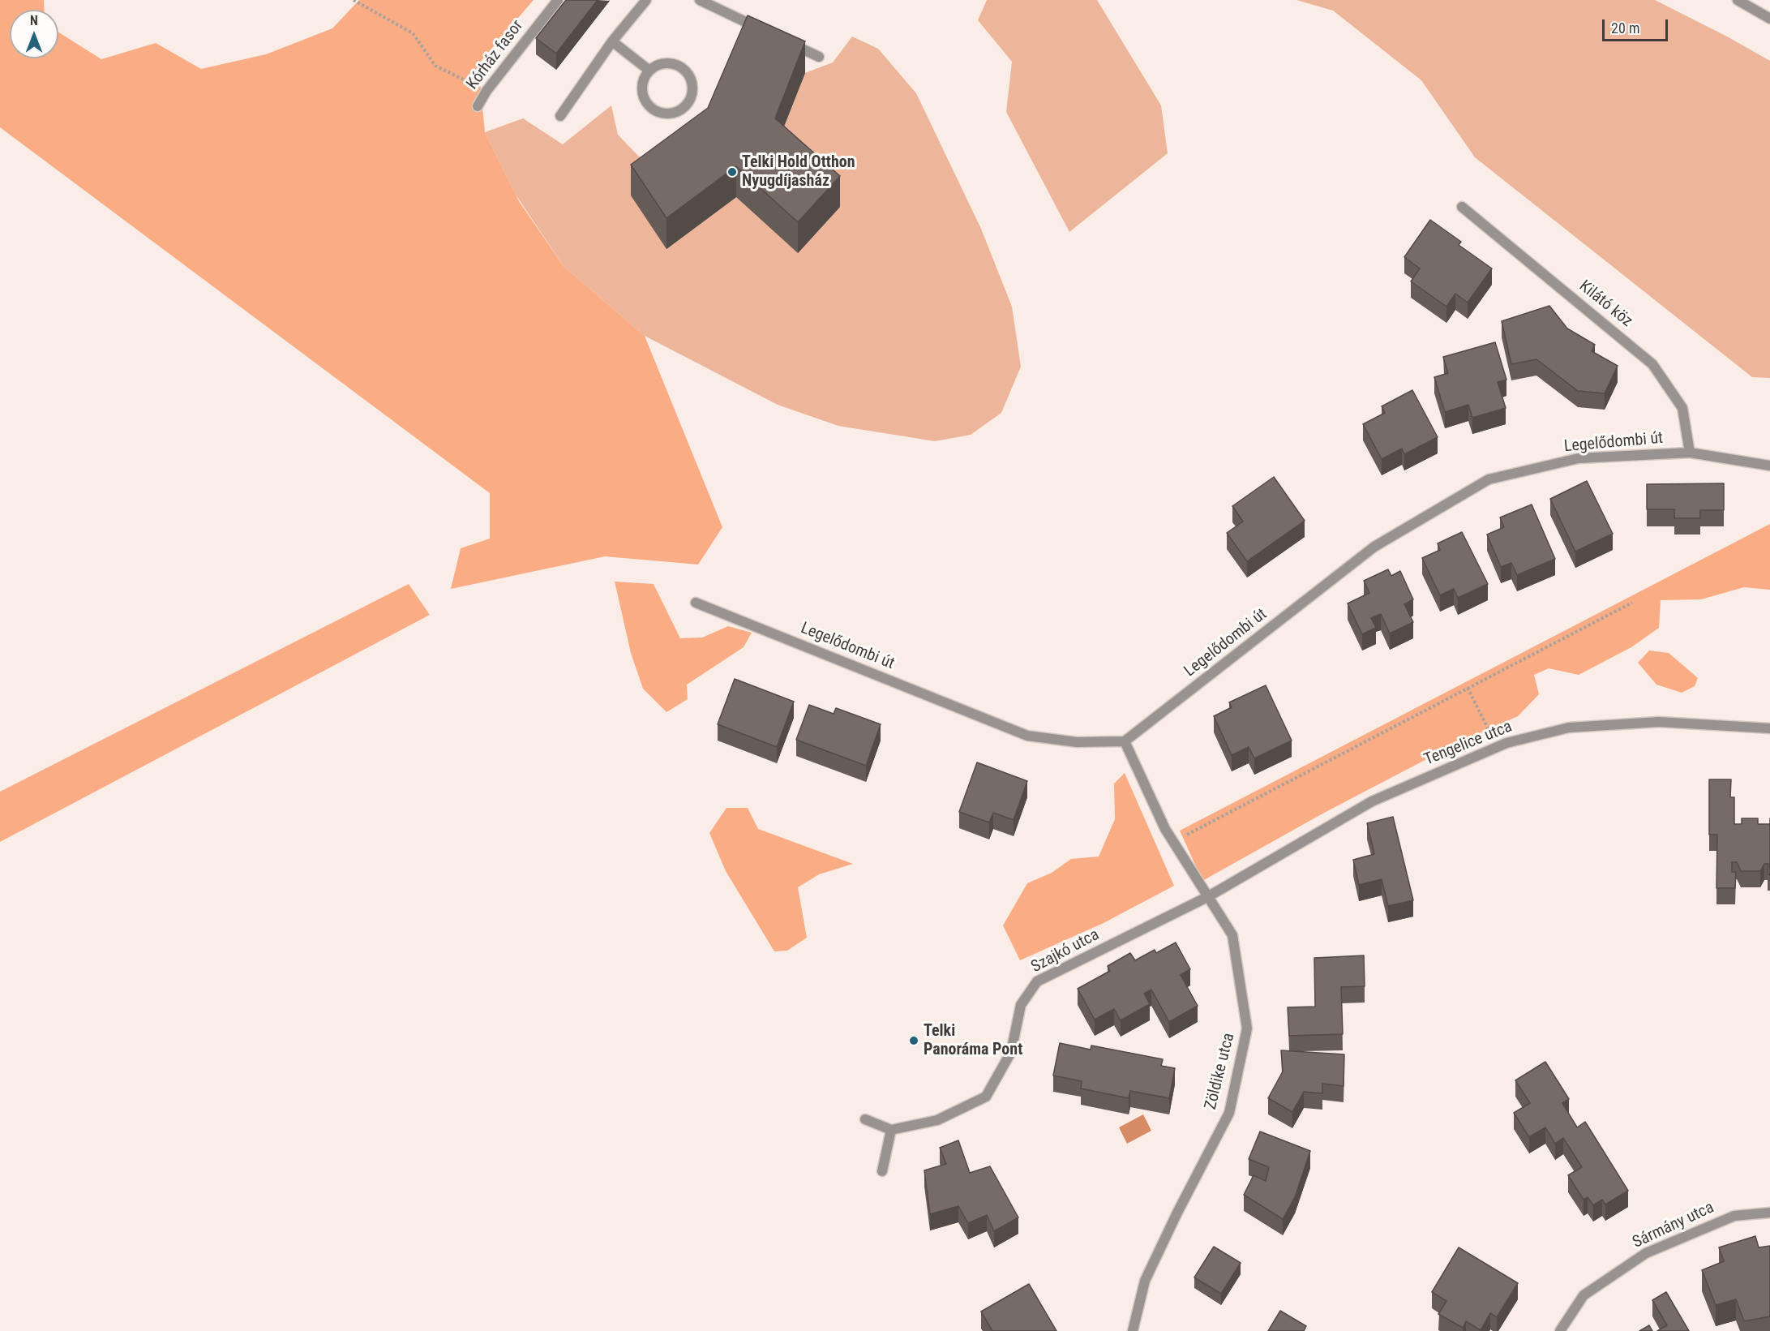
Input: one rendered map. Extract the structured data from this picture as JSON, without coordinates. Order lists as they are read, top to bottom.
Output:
{
  "streets": {
    "street": [
      "Kórház fasor",
      "Kilátó köz",
      "Legelődombi út",
      "Tengelice utca",
      "Szajkó utca",
      "Zöldike utca",
      "Sármány utca"
    ]
  },
  "crossings": [
    ["Kilátó köz", "Legelődombi út"],
    ["Legelődombi út", "Zöldike utca"],
    ["Tengelice utca", "Szajkó utca"],
    ["Tengelice utca", "Zöldike utca"],
    ["Szajkó utca", "Zöldike utca"]
  ],
  "places": ["Telki Hold Otthon Nyugdíjasház", "Telki Panoráma Pont"],
  "scale_bar": "20 m",
  "north": "top"
}
